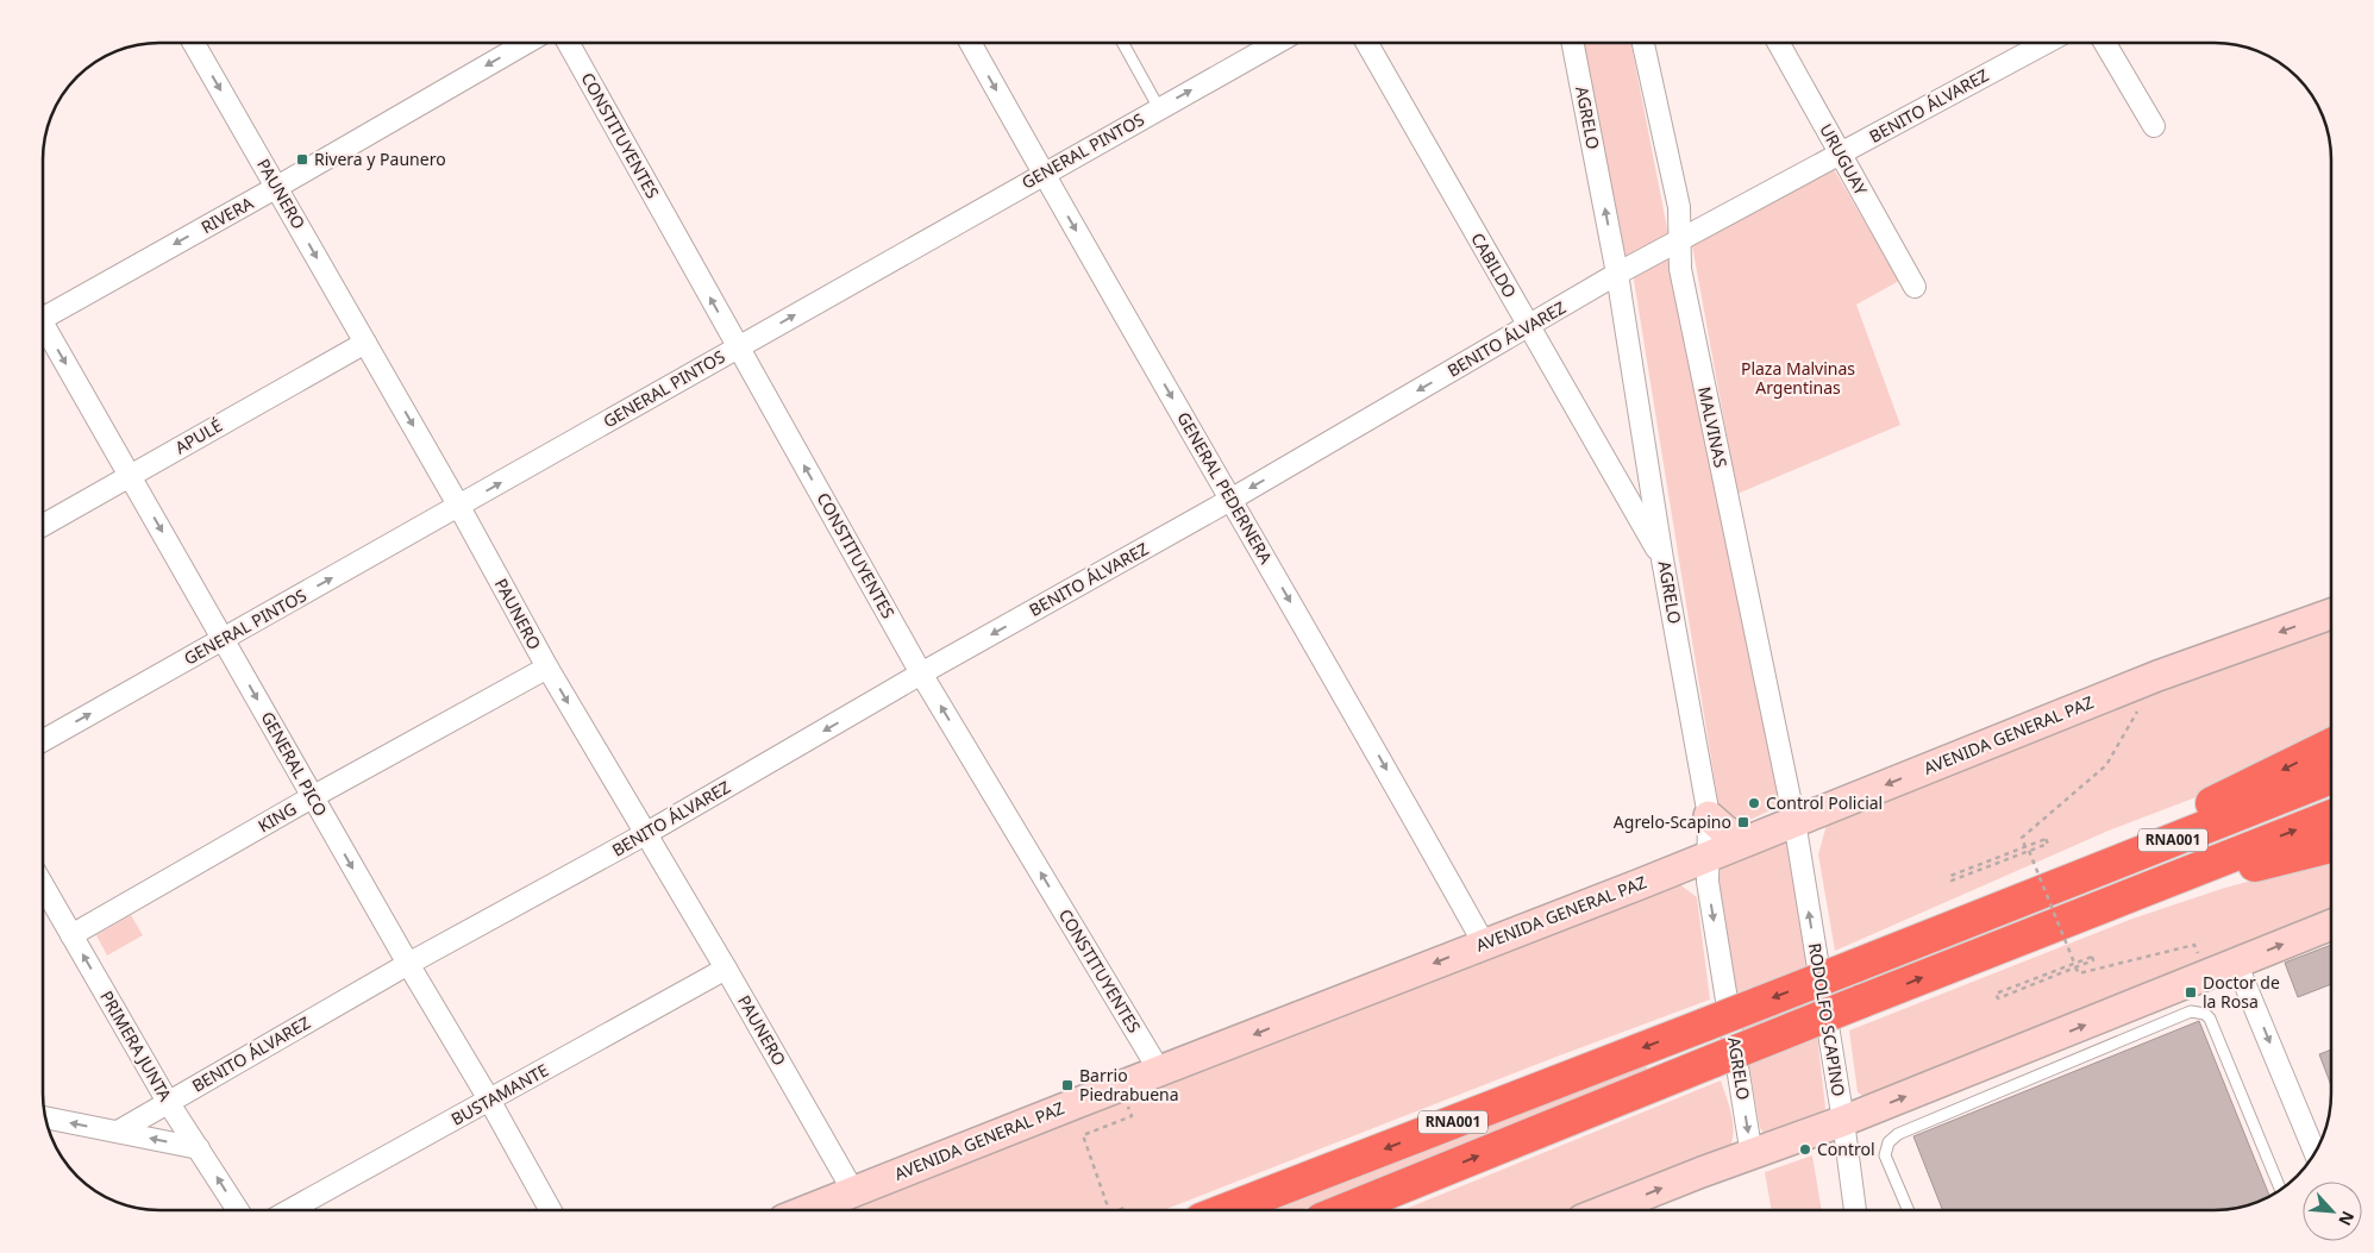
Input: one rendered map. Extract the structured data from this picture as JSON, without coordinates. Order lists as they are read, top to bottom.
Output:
{
  "streets": {
    "highway": ["RNA001"],
    "street": [
      "BENITO ÁLVAREZ",
      "AGRELO",
      "CONSTITUYENTES",
      "GENERAL PINTOS",
      "URUGUAY",
      "PAUNERO",
      "RIVERA",
      "CABILDO",
      "MALVINAS",
      "APULÉ",
      "GENERAL PEDERNERA",
      "AVENIDA GENERAL PAZ",
      "GENERAL PICO",
      "KING",
      "RODOLFO SCAPINO",
      "PRIMERA JUNTA",
      "BUSTAMANTE"
    ]
  },
  "crossings": [
    ["BENITO ÁLVAREZ", "AGRELO"],
    ["BENITO ÁLVAREZ", "CONSTITUYENTES"],
    ["BENITO ÁLVAREZ", "URUGUAY"],
    ["BENITO ÁLVAREZ", "PAUNERO"],
    ["BENITO ÁLVAREZ", "CABILDO"],
    ["BENITO ÁLVAREZ", "MALVINAS"],
    ["BENITO ÁLVAREZ", "GENERAL PEDERNERA"],
    ["BENITO ÁLVAREZ", "GENERAL PICO"],
    ["BENITO ÁLVAREZ", "PRIMERA JUNTA"],
    ["AGRELO", "CABILDO"],
    ["AGRELO", "AVENIDA GENERAL PAZ"],
    ["CONSTITUYENTES", "GENERAL PINTOS"],
    ["CONSTITUYENTES", "AVENIDA GENERAL PAZ"],
    ["GENERAL PINTOS", "PAUNERO"],
    ["GENERAL PINTOS", "GENERAL PEDERNERA"],
    ["GENERAL PINTOS", "GENERAL PICO"],
    ["PAUNERO", "RIVERA"],
    ["PAUNERO", "APULÉ"],
    ["PAUNERO", "AVENIDA GENERAL PAZ"],
    ["PAUNERO", "KING"],
    ["PAUNERO", "BUSTAMANTE"],
    ["MALVINAS", "AVENIDA GENERAL PAZ"],
    ["MALVINAS", "RODOLFO SCAPINO"],
    ["APULÉ", "GENERAL PICO"],
    ["GENERAL PEDERNERA", "AVENIDA GENERAL PAZ"],
    ["AVENIDA GENERAL PAZ", "RODOLFO SCAPINO"],
    ["GENERAL PICO", "KING"],
    ["GENERAL PICO", "BUSTAMANTE"],
    ["KING", "PRIMERA JUNTA"]
  ],
  "one_way": [
    "BENITO ÁLVAREZ",
    "CONSTITUYENTES",
    "GENERAL PINTOS",
    "PAUNERO",
    "RIVERA",
    "GENERAL PEDERNERA",
    "AVENIDA GENERAL PAZ",
    "GENERAL PICO",
    "RODOLFO SCAPINO",
    "PRIMERA JUNTA"
  ],
  "parks": ["Plaza Malvinas Argentinas"],
  "places": {
    "transit": [
      "Rivera y Paunero",
      "Agrelo-Scapino",
      "Doctor de la Rosa",
      "Barrio Piedrabuena"
    ],
    "other": ["Control Policial", "Control"]
  },
  "north": "bottom right"
}
